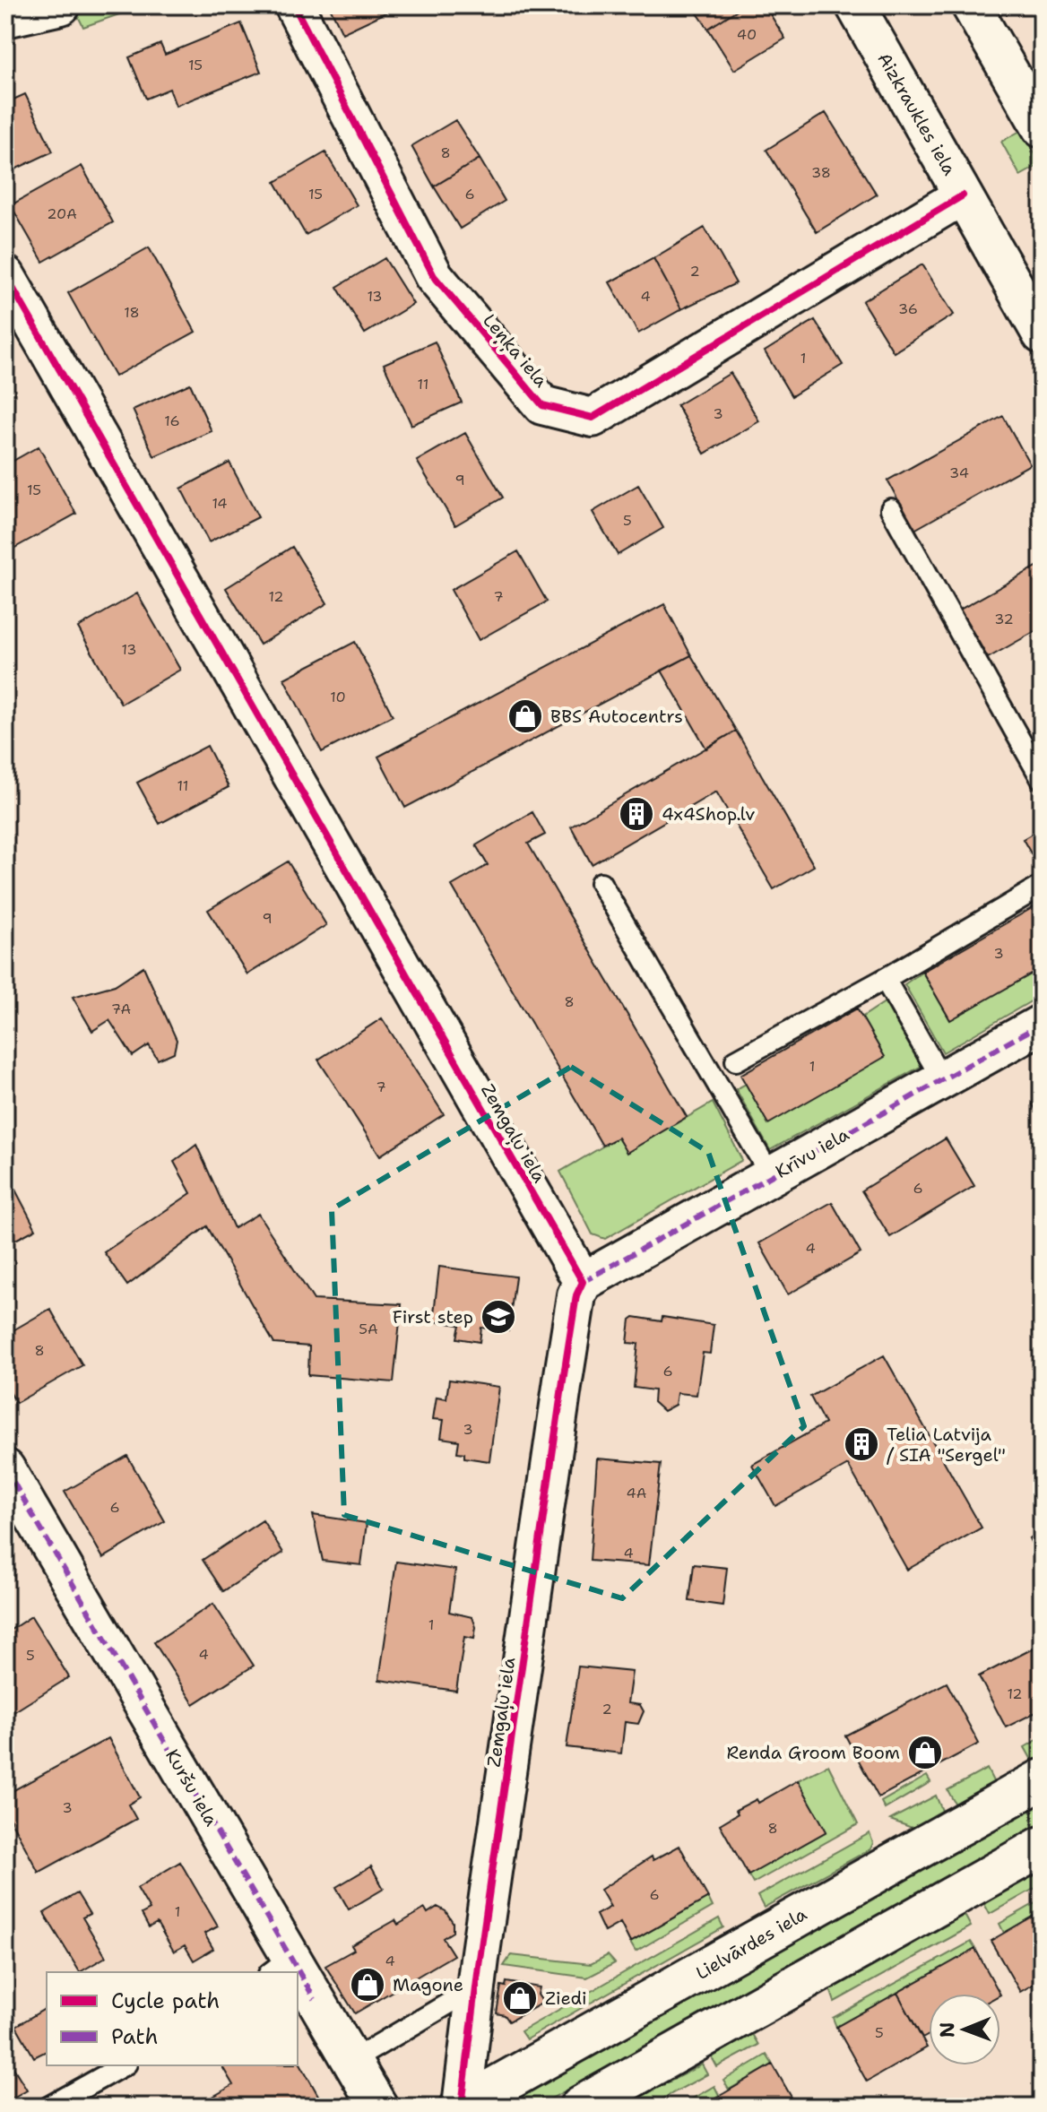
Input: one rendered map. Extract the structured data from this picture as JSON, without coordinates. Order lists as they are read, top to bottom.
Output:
{
  "streets": {
    "main road": ["Lielvārdes iela"],
    "street": [
      "Aizkraukles iela",
      "Leņķa iela",
      "Zemgaļu iela",
      "Krīvu iela",
      "Kuršu iela"
    ]
  },
  "crossings": [
    ["Aizkraukles iela", "Leņķa iela"],
    ["Zemgaļu iela", "Krīvu iela"],
    ["Zemgaļu iela", "Lielvārdes iela"]
  ],
  "places": {
    "shop": [
      "BBS Autocentrs",
      "Renda Groom Boom",
      "Magone",
      "Ziedi"
    ],
    "building": ["4x4Shop.lv", "Telia Latvija / SIA \"Sergel\""],
    "school or university": ["First step"]
  },
  "house_numbers": [
    "40",
    "15",
    "8",
    "38",
    "15",
    "6",
    "20A",
    "2",
    "13",
    "4",
    "36",
    "18",
    "1",
    "11",
    "3",
    "16",
    "34",
    "9",
    "15",
    "14",
    "5",
    "12",
    "7",
    "32",
    "13",
    "10",
    "11",
    "9",
    "3",
    "8",
    "7A",
    "1",
    "7",
    "6",
    "4",
    "5A",
    "8",
    "6",
    "3",
    "4A",
    "6",
    "4",
    "1",
    "4",
    "5",
    "12",
    "2",
    "3",
    "8",
    "6",
    "1",
    "4",
    "5"
  ],
  "legend": ["Cycle path", "Path"],
  "north": "left"
}
